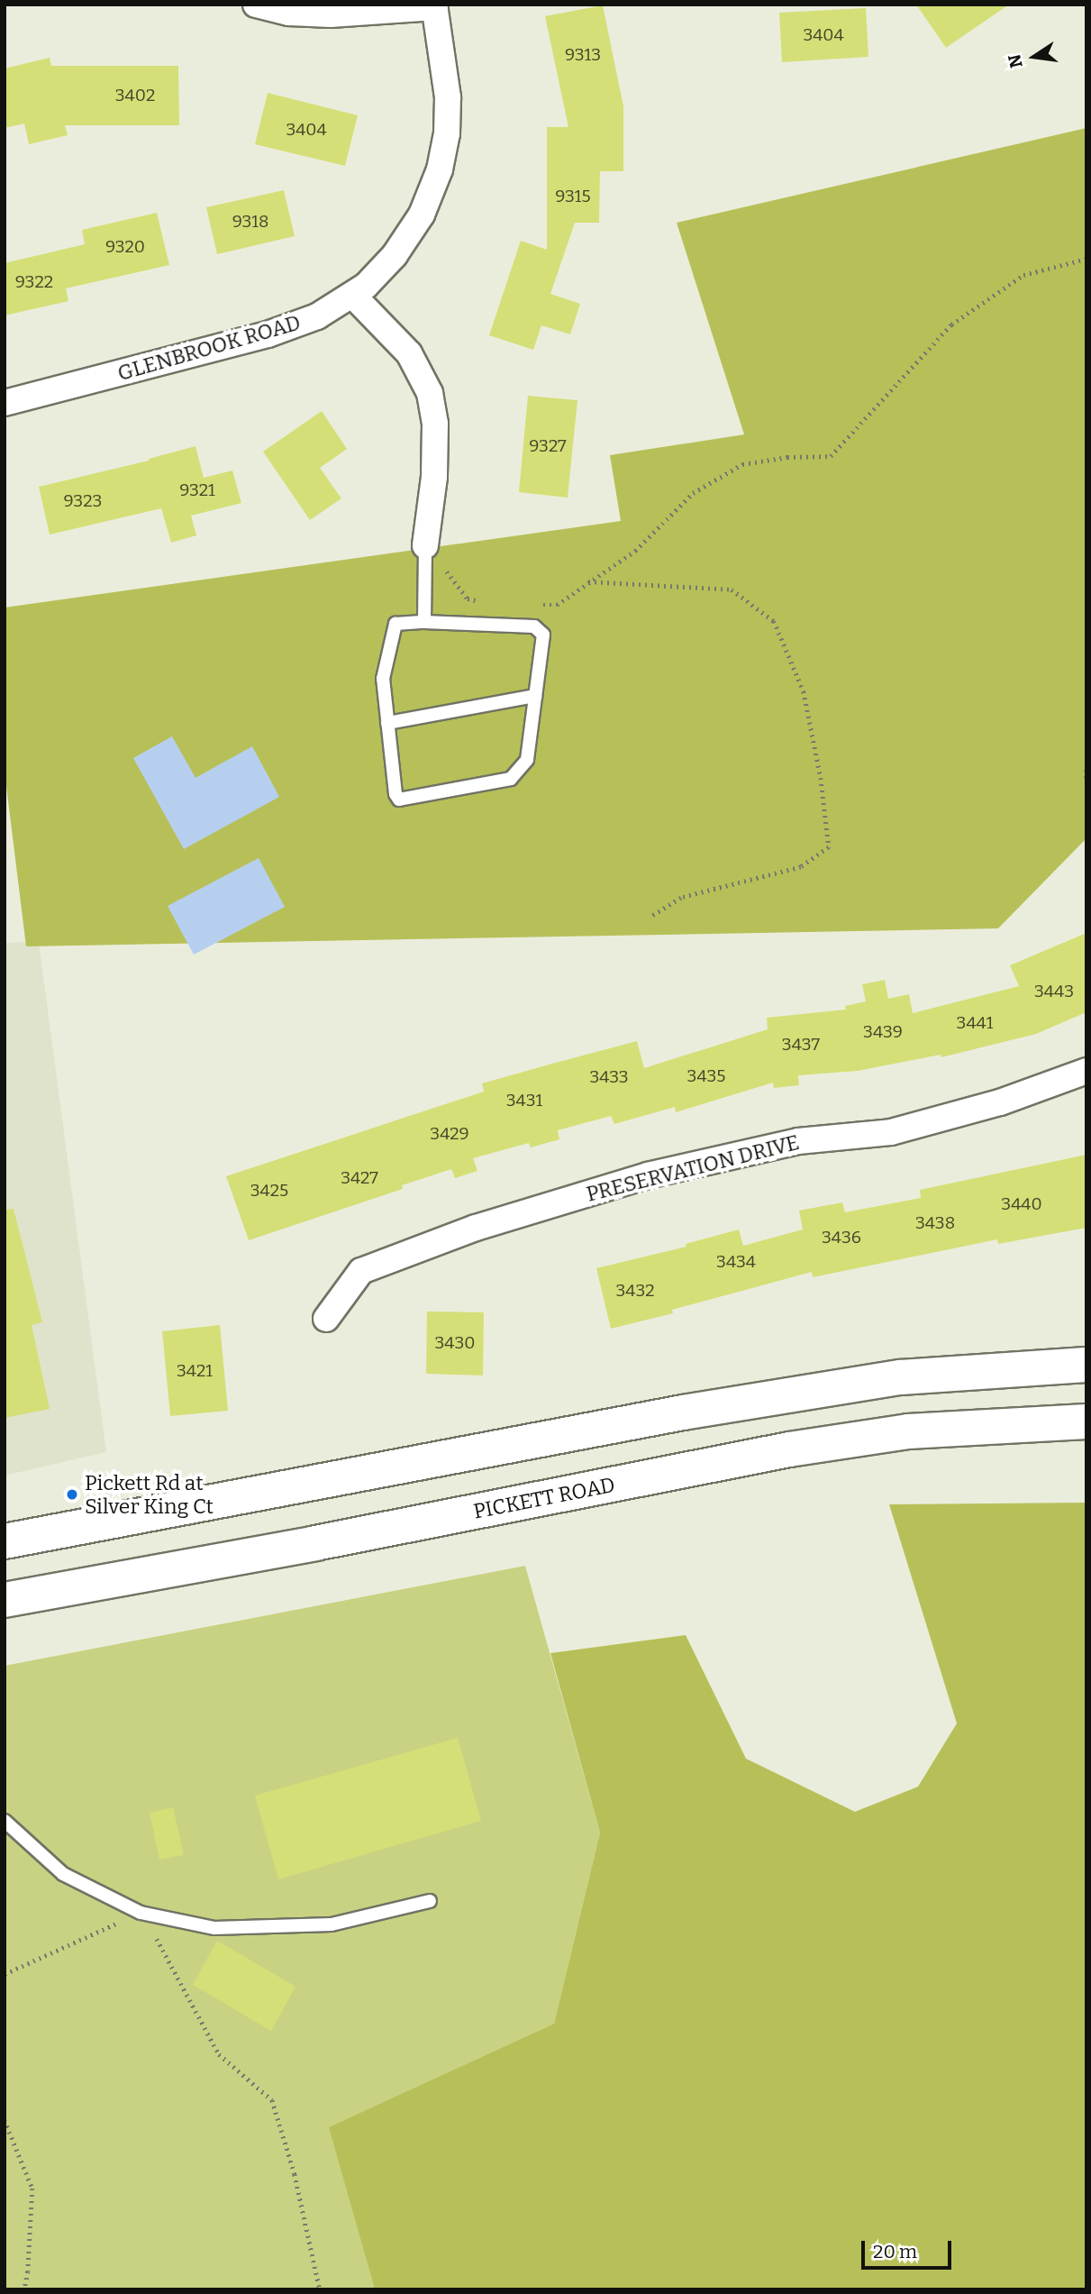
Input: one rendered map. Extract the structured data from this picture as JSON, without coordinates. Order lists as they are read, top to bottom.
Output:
{
  "streets": {
    "main road": ["PICKETT ROAD"],
    "street": ["GLENBROOK ROAD", "PRESERVATION DRIVE"]
  },
  "places": ["Pickett Rd at Silver King Ct"],
  "house_numbers": [
    "3404",
    "9313",
    "3402",
    "3404",
    "9315",
    "9318",
    "9320",
    "9322",
    "9327",
    "9321",
    "9323",
    "3443",
    "3441",
    "3439",
    "3437",
    "3435",
    "3433",
    "3431",
    "3429",
    "3427",
    "3425",
    "3440",
    "3438",
    "3436",
    "3434",
    "3432",
    "3430",
    "3421"
  ],
  "scale_bar": "20 m",
  "north": "left"
}
